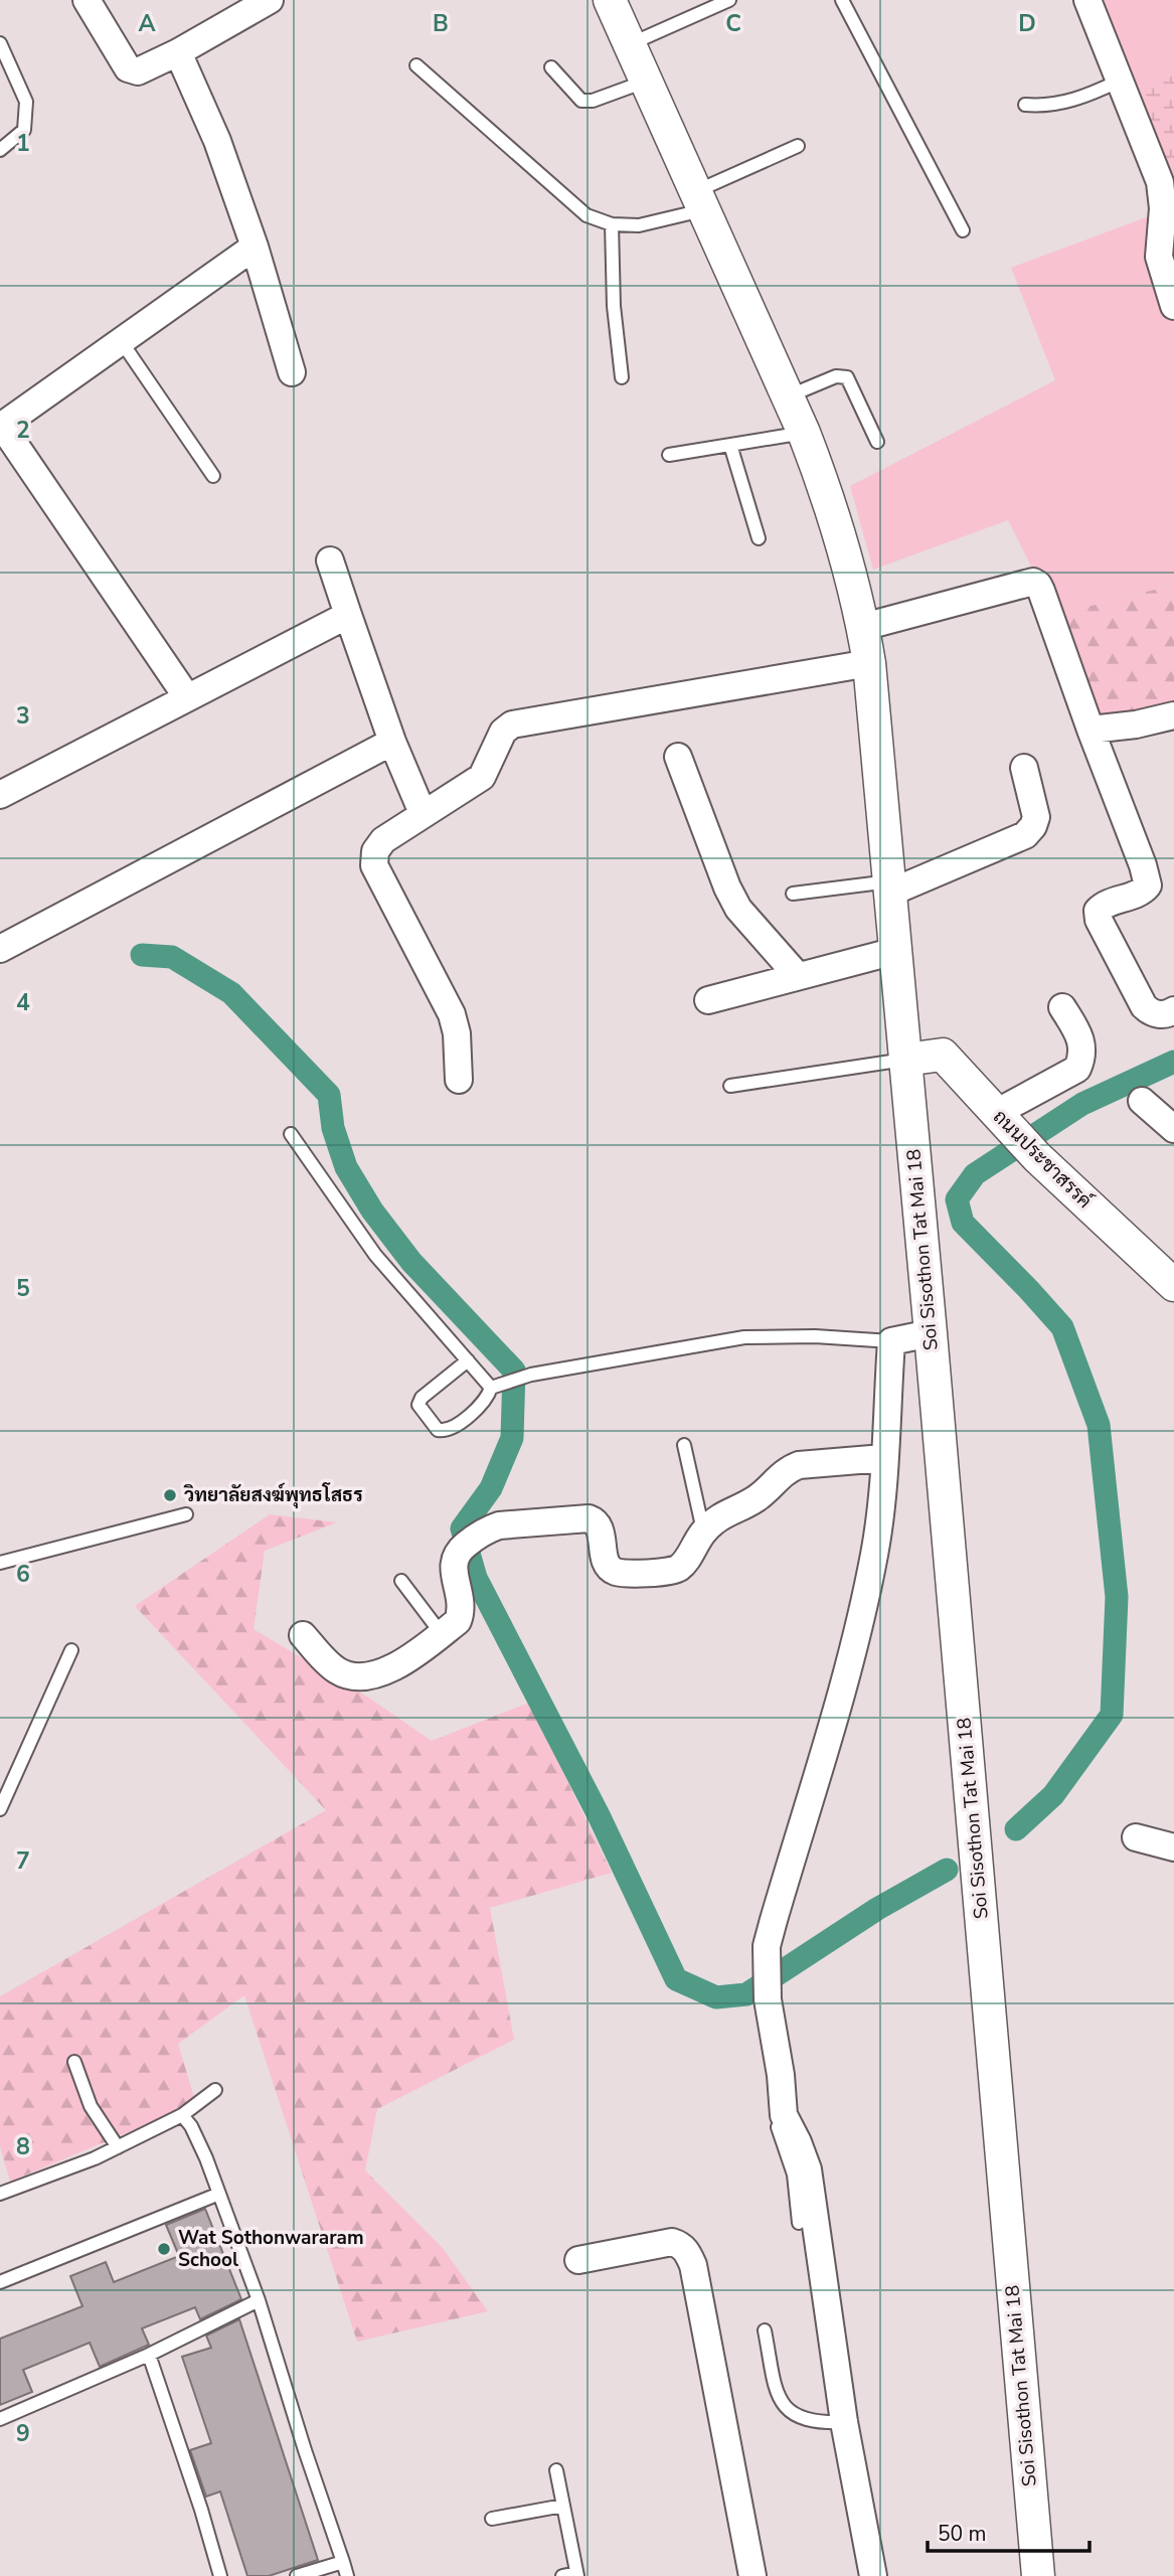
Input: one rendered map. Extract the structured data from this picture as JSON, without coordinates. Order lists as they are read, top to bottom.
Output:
{
  "streets": {
    "street": ["ถนนประชาสรรค์", "Soi Sisothon Tat Mai 18"]
  },
  "crossings": [
    ["ถนนประชาสรรค์", "Soi Sisothon Tat Mai 18"]
  ],
  "places": ["วิทยาลัยสงฆ์พุทธโสธร", "Wat Sothonwararam School"],
  "scale_bar": "50 m",
  "grid": {
    "columns": [
      "A",
      "B",
      "C",
      "D"
    ],
    "rows": [
      "1",
      "2",
      "3",
      "4",
      "5",
      "6",
      "7",
      "8",
      "9"
    ]
  }
}
